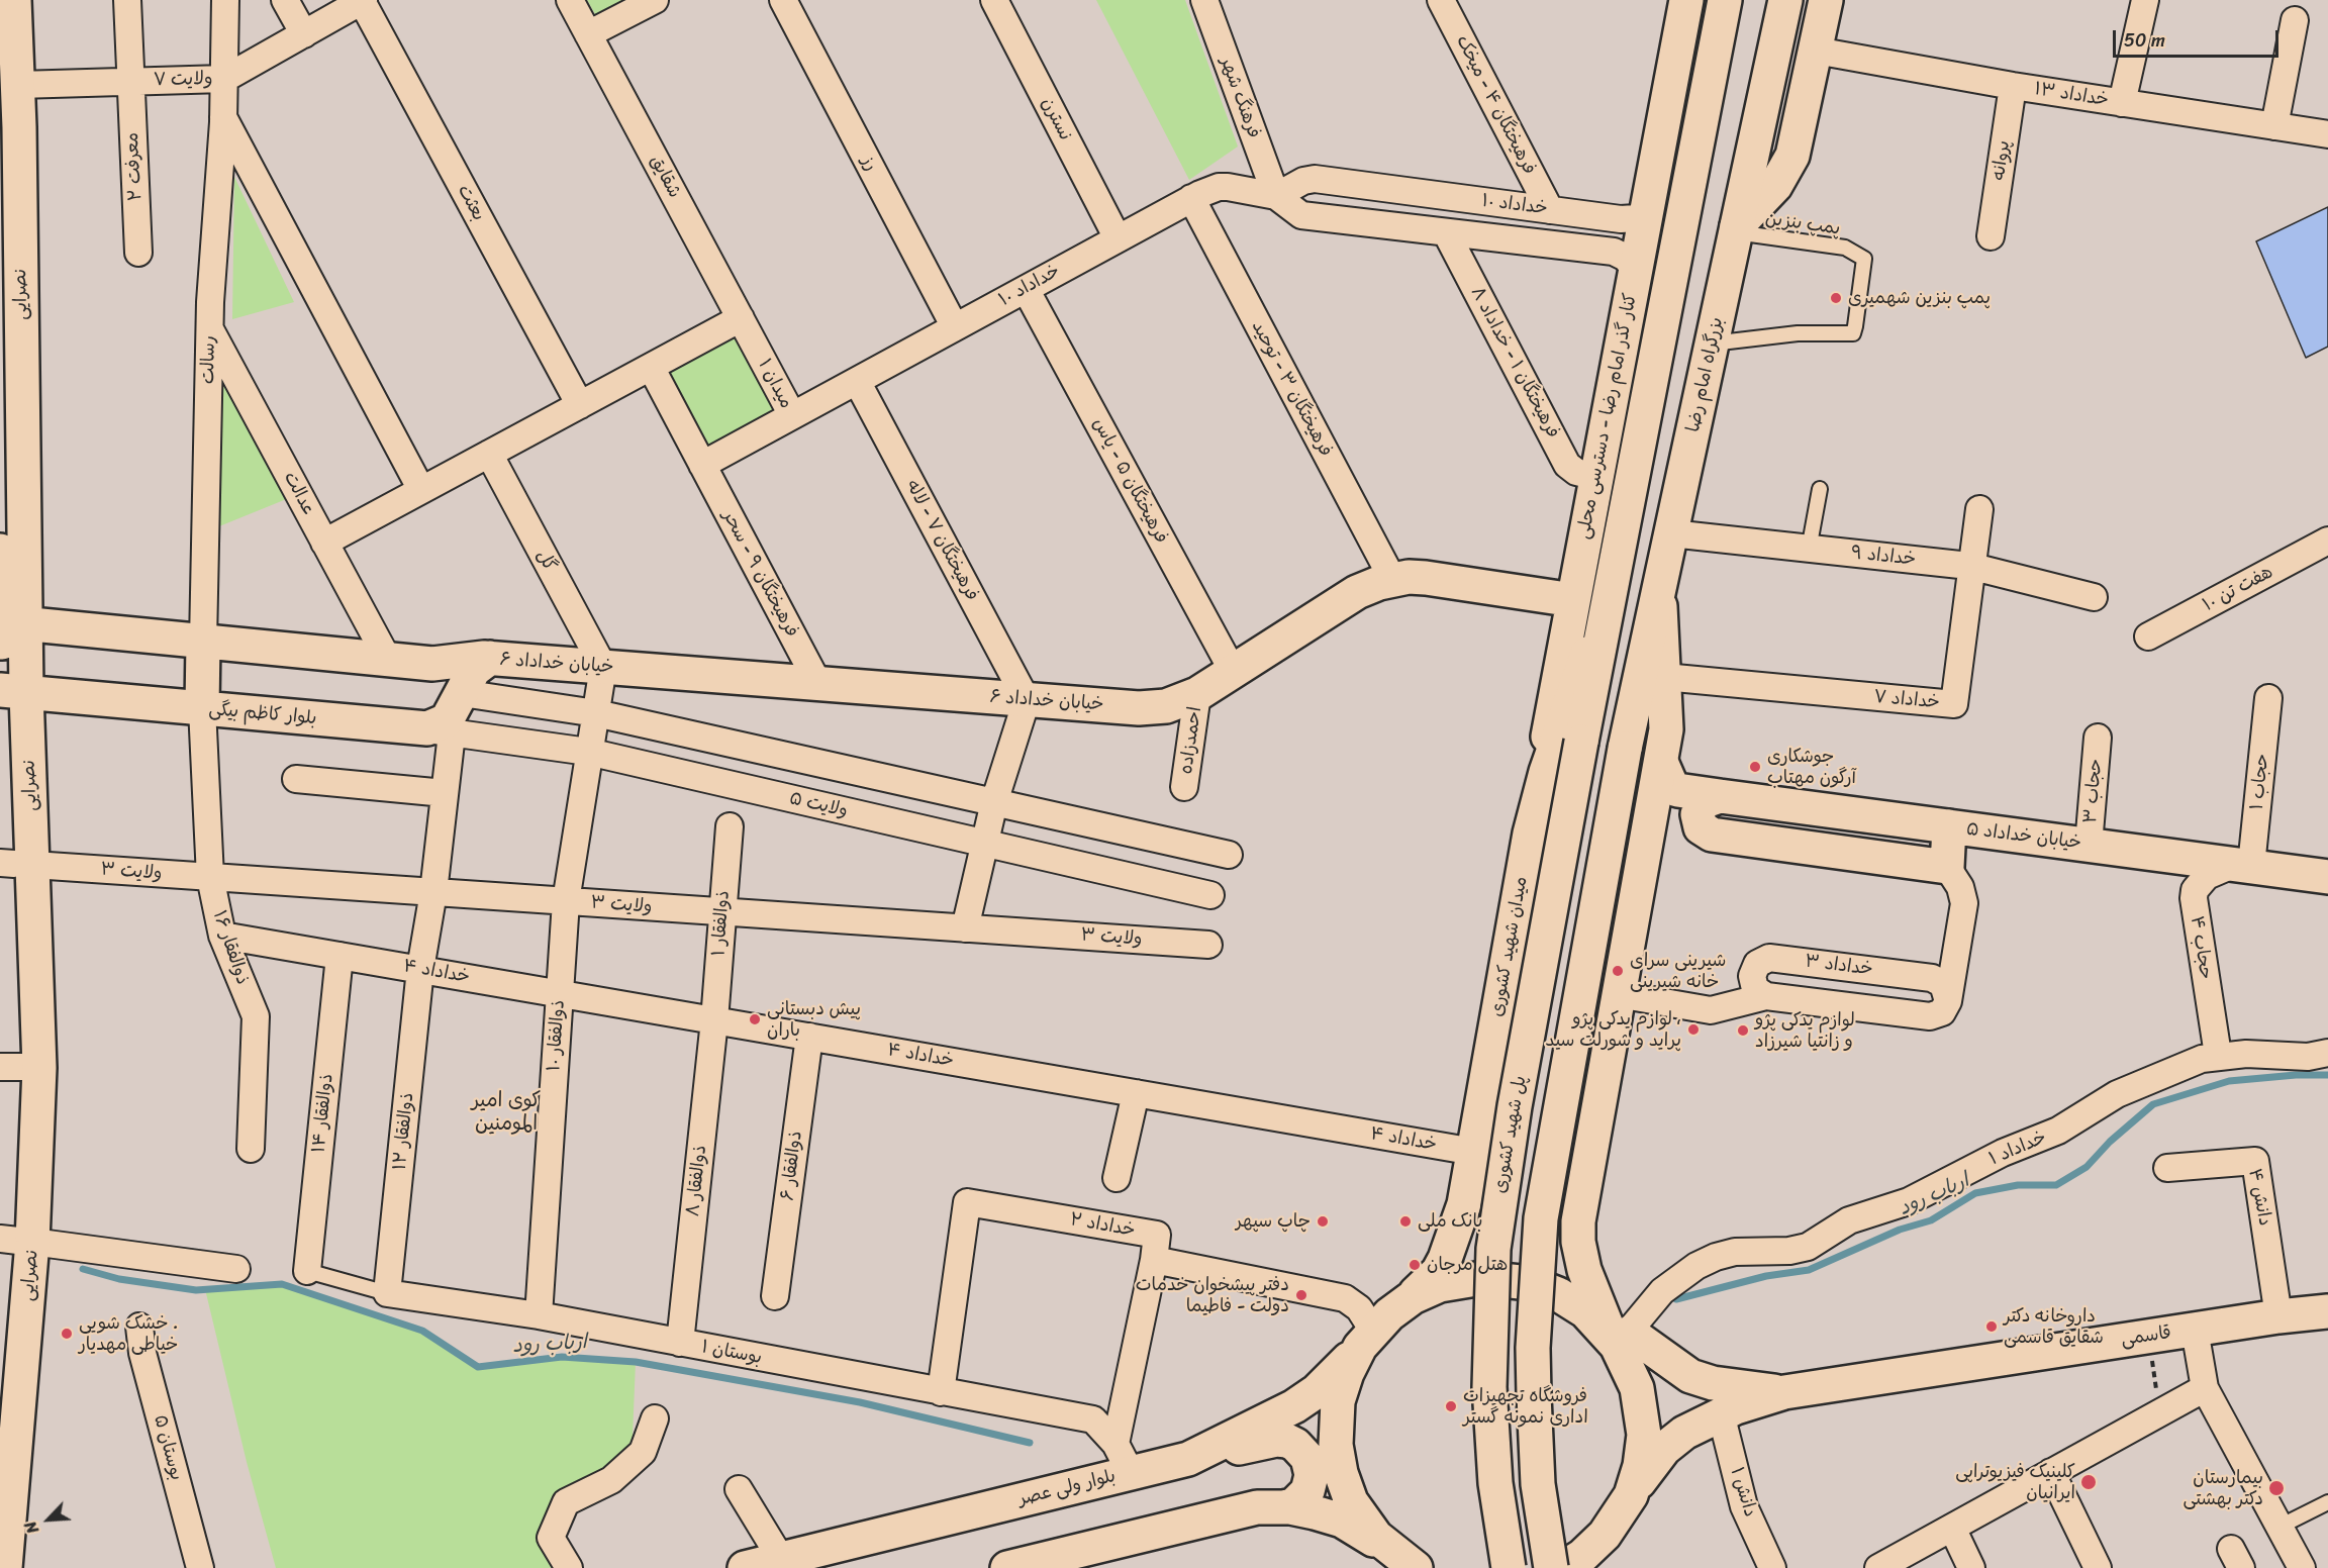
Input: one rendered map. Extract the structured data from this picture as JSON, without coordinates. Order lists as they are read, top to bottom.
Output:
{
  "streets": {
    "main road": [
      "نصرایی",
      "بزرگراه امام رضا",
      "کنار گذر امام رضا - دسترسی محلی",
      "خیابان خداداد ۶",
      "بلوار کاظم بیگی",
      "خیابان خداداد ۵",
      "میدان شهید کشوری",
      "پل شهید کشوری",
      "قاسمی",
      "بلوار ولی عصر"
    ],
    "street": [
      "ولایت ۷",
      "خداداد ۱۳",
      "فرهنگ شهر",
      "فرهیختگان ۴ - میخک",
      "نسترن",
      "پروانه",
      "رز",
      "معرفت ۲",
      "شقایق",
      "بعثت",
      "خداداد ۱۰",
      "رسالت",
      "فرهیختگان ۱ - خداداد ۸",
      "میدان ۱",
      "فرهیختگان ۳ - توحید",
      "فرهیختگان ۵ - یاس",
      "عدالت",
      "فرهیختگان ۷ - لاله",
      "خداداد ۹",
      "گل",
      "فرهیختگان ۹ - سحر",
      "هفت تن ۱۰",
      "خداداد ۷",
      "احمدزاده",
      "حجاب ۱",
      "حجاب ۳",
      "ولایت ۵",
      "ولایت ۳",
      "ذوالفقار ۱",
      "ذوالفقار ۱۶",
      "حجاب ۴",
      "خداداد ۳",
      "خداداد ۴",
      "ذوالفقار ۱۰",
      "ذوالفقار ۱۴",
      "ذوالفقار ۱۲",
      "خداداد ۱",
      "ذوالفقار ۶",
      "ذوالفقار ۸",
      "دانش ۴",
      "خداداد ۲",
      "بوستان ۱",
      "بوستان ۵",
      "دانش ۱"
    ],
    "lane": ["پمپ بنزین"]
  },
  "crossings": [
    ["ولایت ۷", "معرفت ۲"],
    ["ولایت ۷", "بعثت"],
    ["ولایت ۷", "نصرایی"],
    ["ولایت ۷", "رسالت"],
    ["خداداد ۱۳", "پروانه"],
    ["فرهنگ شهر", "خداداد ۱۰"],
    ["فرهیختگان ۴ - میخک", "خداداد ۱۰"],
    ["نسترن", "خداداد ۱۰"],
    ["رز", "خداداد ۱۰"],
    ["شقایق", "میدان ۱"],
    ["خداداد ۱۰", "فرهیختگان ۱ - خداداد ۸"],
    ["خداداد ۱۰", "میدان ۱"],
    ["خداداد ۱۰", "فرهیختگان ۳ - توحید"],
    ["خداداد ۱۰", "کنار گذر امام رضا - دسترسی محلی"],
    ["خداداد ۱۰", "فرهیختگان ۵ - یاس"],
    ["خداداد ۱۰", "فرهیختگان ۷ - لاله"],
    ["پمپ بنزین", "بزرگراه امام رضا"],
    ["نصرایی", "بلوار کاظم بیگی"],
    ["نصرایی", "ولایت ۳"],
    ["رسالت", "عدالت"],
    ["فرهیختگان ۱ - خداداد ۸", "کنار گذر امام رضا - دسترسی محلی"],
    ["بزرگراه امام رضا", "خداداد ۹"],
    ["بزرگراه امام رضا", "میدان شهید کشوری"],
    ["میدان ۱", "فرهیختگان ۹ - سحر"],
    ["فرهیختگان ۳ - توحید", "خیابان خداداد ۶"],
    ["کنار گذر امام رضا - دسترسی محلی", "خیابان خداداد ۶"],
    ["کنار گذر امام رضا - دسترسی محلی", "میدان شهید کشوری"],
    ["فرهیختگان ۵ - یاس", "خیابان خداداد ۶"],
    ["فرهیختگان ۷ - لاله", "خیابان خداداد ۶"],
    ["خداداد ۹", "خداداد ۷"],
    ["گل", "خیابان خداداد ۶"],
    ["گل", "ذوالفقار ۱۰"],
    ["فرهیختگان ۹ - سحر", "خیابان خداداد ۶"],
    ["خیابان خداداد ۶", "احمدزاده"],
    ["خیابان خداداد ۶", "ذوالفقار ۱۰"],
    ["خداداد ۷", "میدان شهید کشوری"],
    ["بلوار کاظم بیگی", "ولایت ۵"],
    ["بلوار کاظم بیگی", "ذوالفقار ۱۶"],
    ["بلوار کاظم بیگی", "ذوالفقار ۱۲"],
    ["حجاب ۱", "خیابان خداداد ۵"],
    ["حجاب ۱", "حجاب ۴"],
    ["حجاب ۳", "خیابان خداداد ۵"],
    ["ولایت ۵", "ذوالفقار ۱۰"],
    ["ولایت ۵", "ذوالفقار ۱۲"],
    ["خیابان خداداد ۵", "میدان شهید کشوری"],
    ["خیابان خداداد ۵", "حجاب ۴"],
    ["ولایت ۳", "ذوالفقار ۱"],
    ["ولایت ۳", "ذوالفقار ۱۶"],
    ["ولایت ۳", "ذوالفقار ۱۰"],
    ["ولایت ۳", "ذوالفقار ۱۲"],
    ["ذوالفقار ۱", "خداداد ۴"],
    ["ذوالفقار ۱", "ذوالفقار ۸"],
    ["میدان شهید کشوری", "خداداد ۴"],
    ["میدان شهید کشوری", "پل شهید کشوری"],
    ["میدان شهید کشوری", "خداداد ۱"],
    ["میدان شهید کشوری", "بلوار ولی عصر"],
    ["ذوالفقار ۱۶", "خداداد ۴"],
    ["حجاب ۴", "خداداد ۱"],
    ["خداداد ۴", "ذوالفقار ۱۰"],
    ["خداداد ۴", "ذوالفقار ۱۴"],
    ["خداداد ۴", "ذوالفقار ۱۲"],
    ["خداداد ۴", "ذوالفقار ۶"],
    ["خداداد ۴", "ذوالفقار ۸"],
    ["ذوالفقار ۱۰", "بوستان ۱"],
    ["ذوالفقار ۱۴", "بوستان ۱"],
    ["ذوالفقار ۱۲", "بوستان ۱"],
    ["ذوالفقار ۸", "بوستان ۱"],
    ["دانش ۴", "قاسمی"],
    ["خداداد ۲", "بوستان ۱"],
    ["بوستان ۱", "بلوار ولی عصر"]
  ],
  "districts": ["کوی امیر المومنین"],
  "water": ["ارباب رود"],
  "places": [
    "پمپ بنزین شهمیری",
    "جوشکاری آرگون مهتاب",
    "شیرینی سرای خانه شیرینی",
    "پیش دبستانی باران",
    "لوازم یدکی پژو ، پراید و شورلت سید",
    "لوازم یدکی پژو و زانتیا شیرزاد",
    "چاپ سپهر",
    "بانک ملی",
    "هتل مرجان",
    "دفتر پیشخوان خدمات دولت - فاطیما",
    "داروخانه دکتر شقایق قاسمی",
    "خشک شویی . خیاطی مهدیار",
    "فروشگاه تجهیزات اداری نمونه گستر",
    "کلینیک فیزیوتراپی ایرانیان",
    "بیمارستان دکتر بهشتی"
  ],
  "scale_bar": "50 m",
  "north": "bottom left"
}
